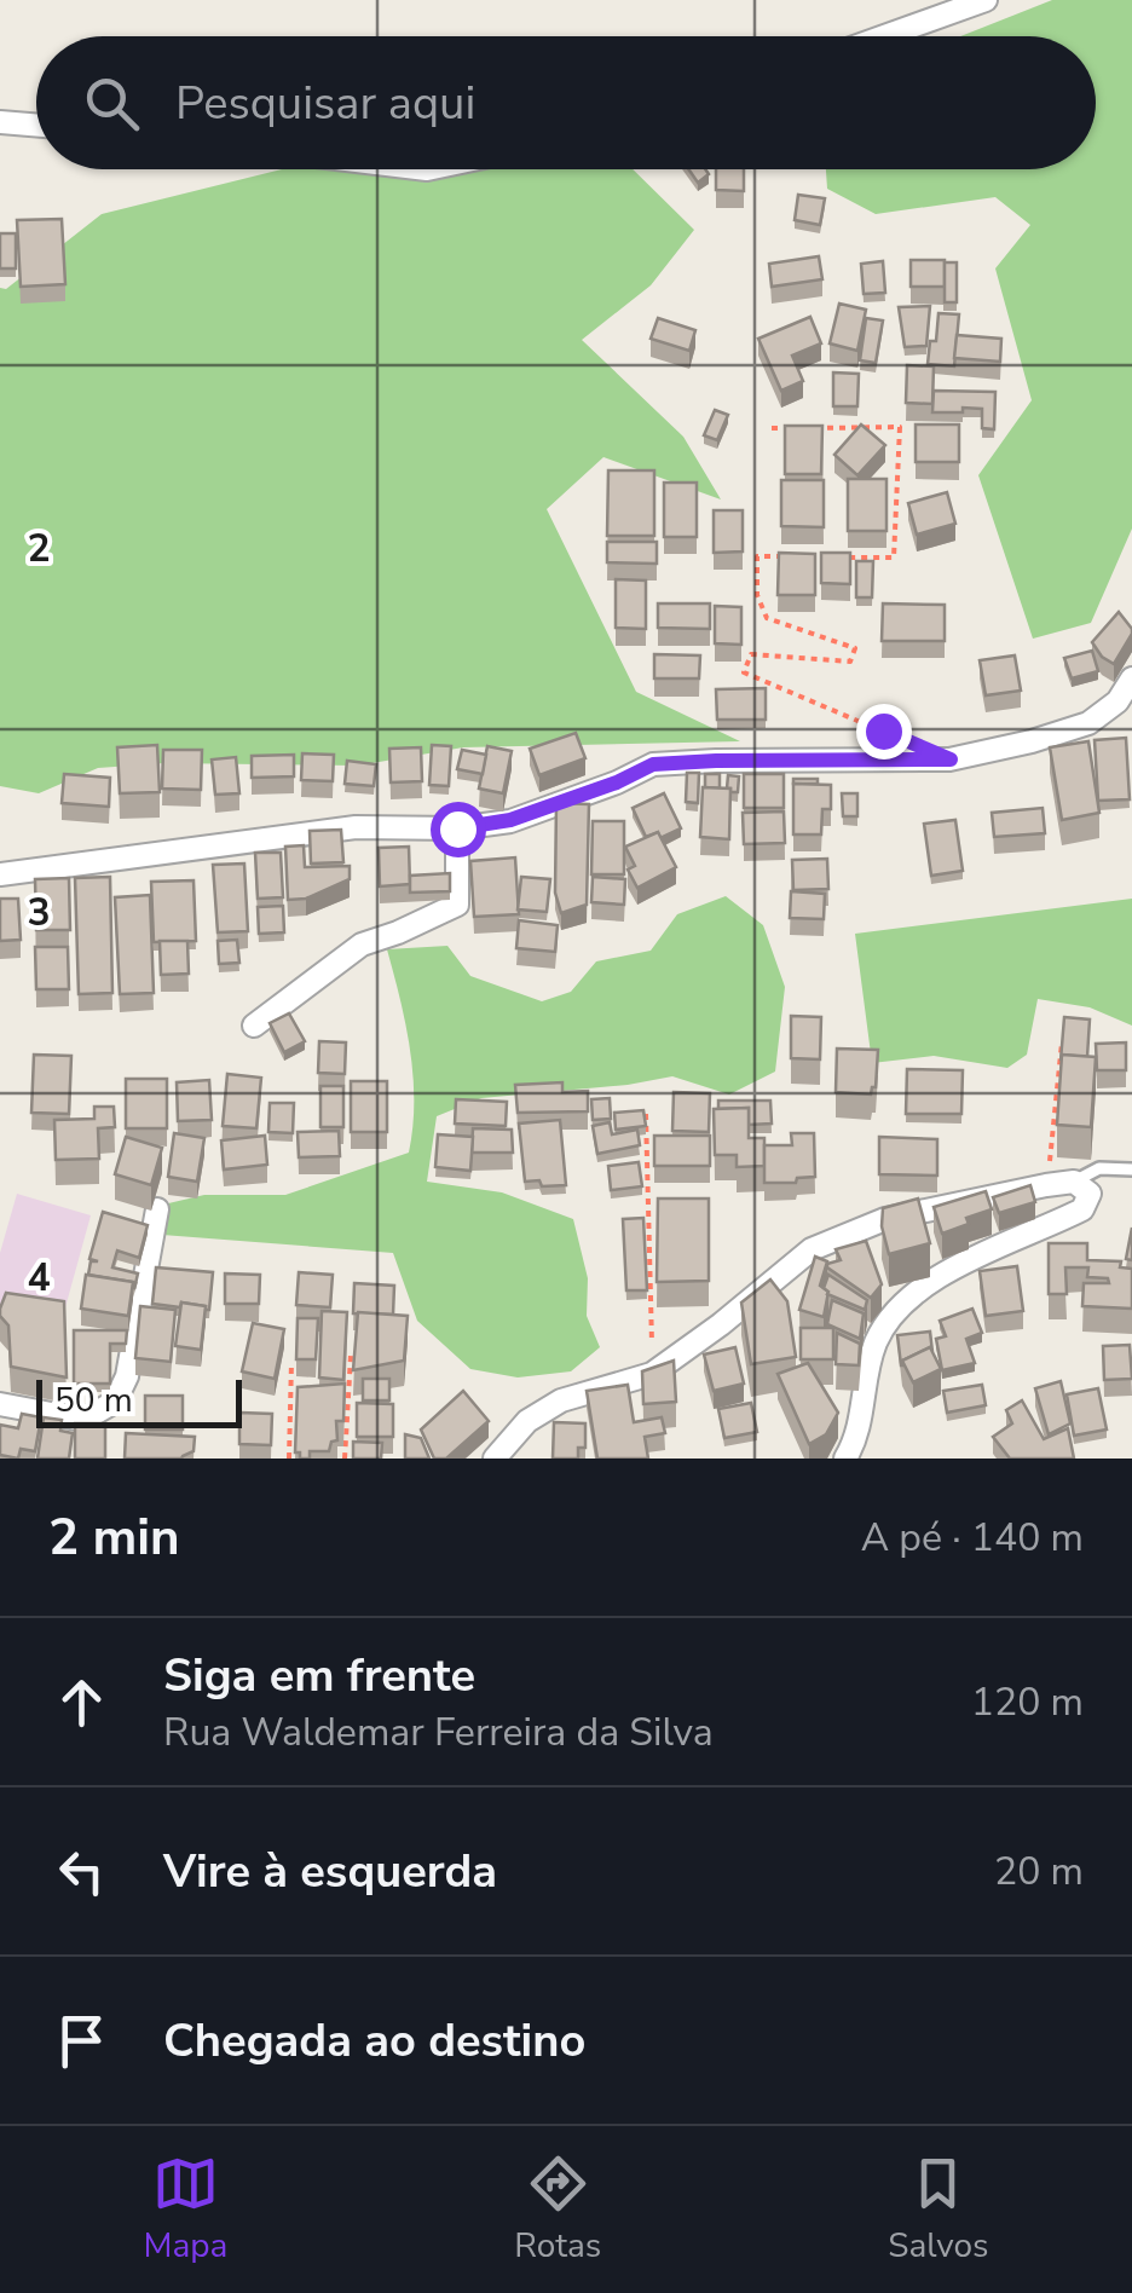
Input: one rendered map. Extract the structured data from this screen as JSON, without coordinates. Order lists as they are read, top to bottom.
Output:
{
  "scale_bar": "50 m",
  "page": {
    "search": "Pesquisar aqui",
    "scale": "50 m",
    "heading": ["2 min", "A pé · 140 m"],
    "list": [
      ["Siga em frente", "Rua Waldemar Ferreira da Silva", "120 m"],
      ["Vire à esquerda", "20 m"],
      "Chegada ao destino"
    ],
    "nav": ["Mapa", "Rotas", "Salvos"]
  },
  "grid": {
    "rows": ["2", "3", "4"]
  }
}
